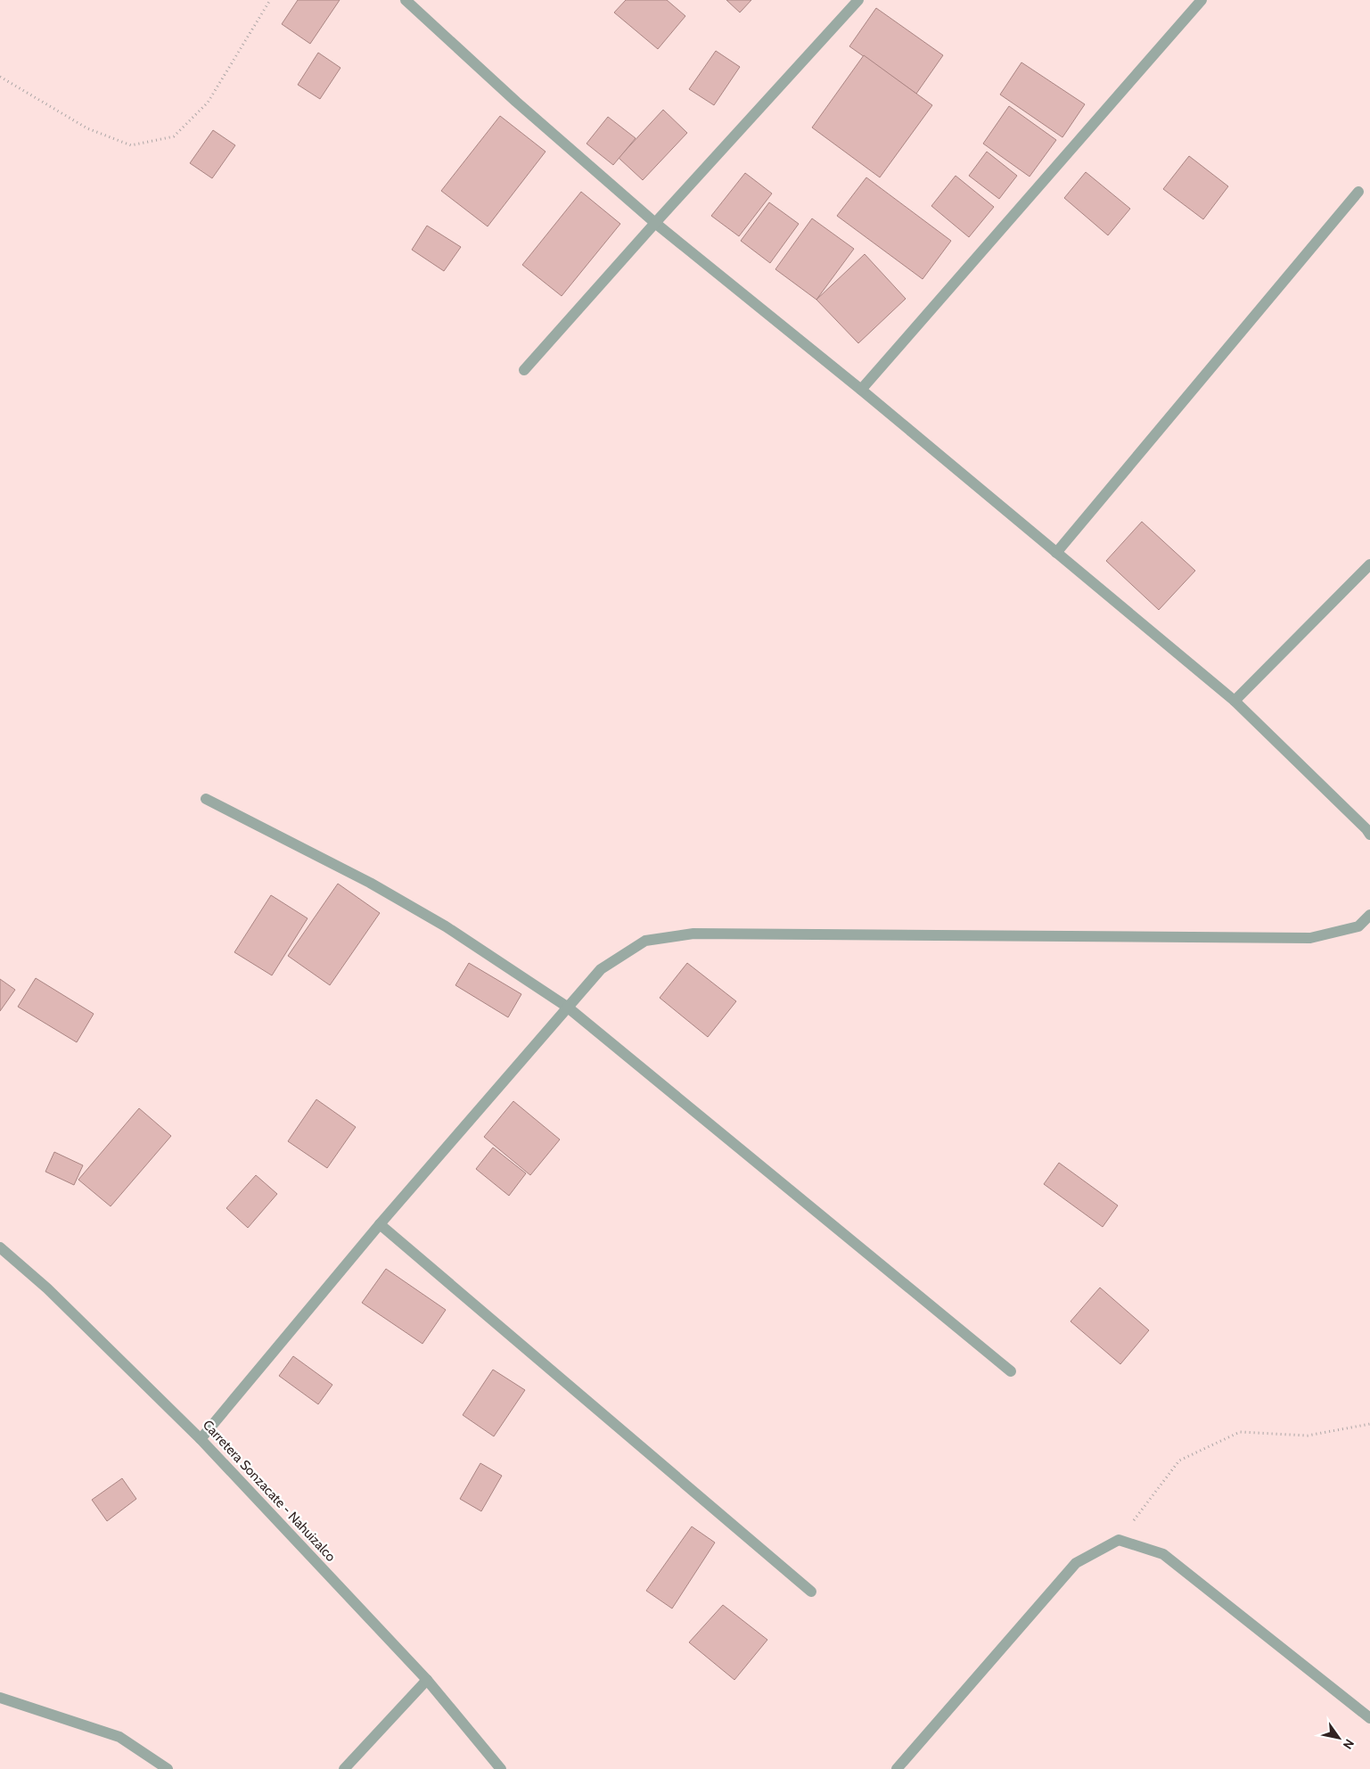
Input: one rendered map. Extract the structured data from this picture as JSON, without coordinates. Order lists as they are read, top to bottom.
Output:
{
  "streets": {
    "street": ["Carretera Sonzacate - Nahuizalco"]
  },
  "north": "bottom right"
}
